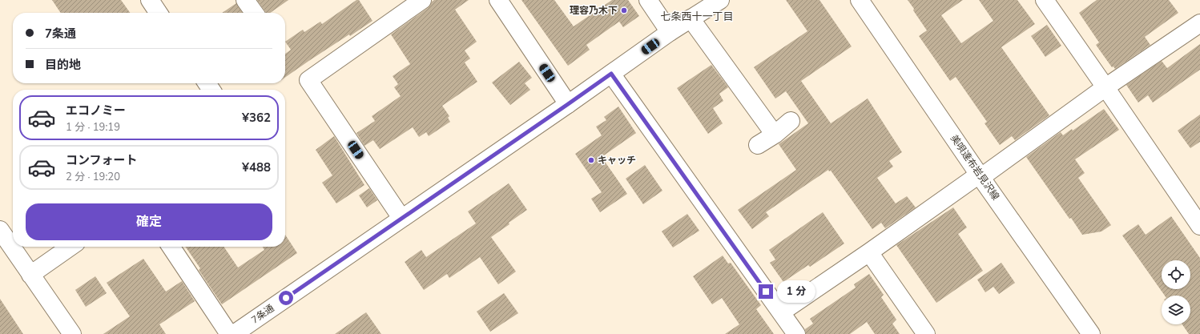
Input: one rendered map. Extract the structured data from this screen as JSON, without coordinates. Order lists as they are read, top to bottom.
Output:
{
  "streets": {
    "street": ["美唄達布岩見沢線", "7条通"]
  },
  "districts": ["七条西十一丁目"],
  "places": ["理容乃木下", "キャッチ"],
  "page": {
    "banner": ["7条通", "目的地"],
    "list": [
      {
        "name": "エコノミー",
        "note": "1 分 · 19:19",
        "value": "¥362"
      },
      {
        "name": "コンフォート",
        "note": "2 分 · 19:20",
        "value": "¥488"
      }
    ],
    "buttons": "確定",
    "bubble": "1 分"
  }
}
